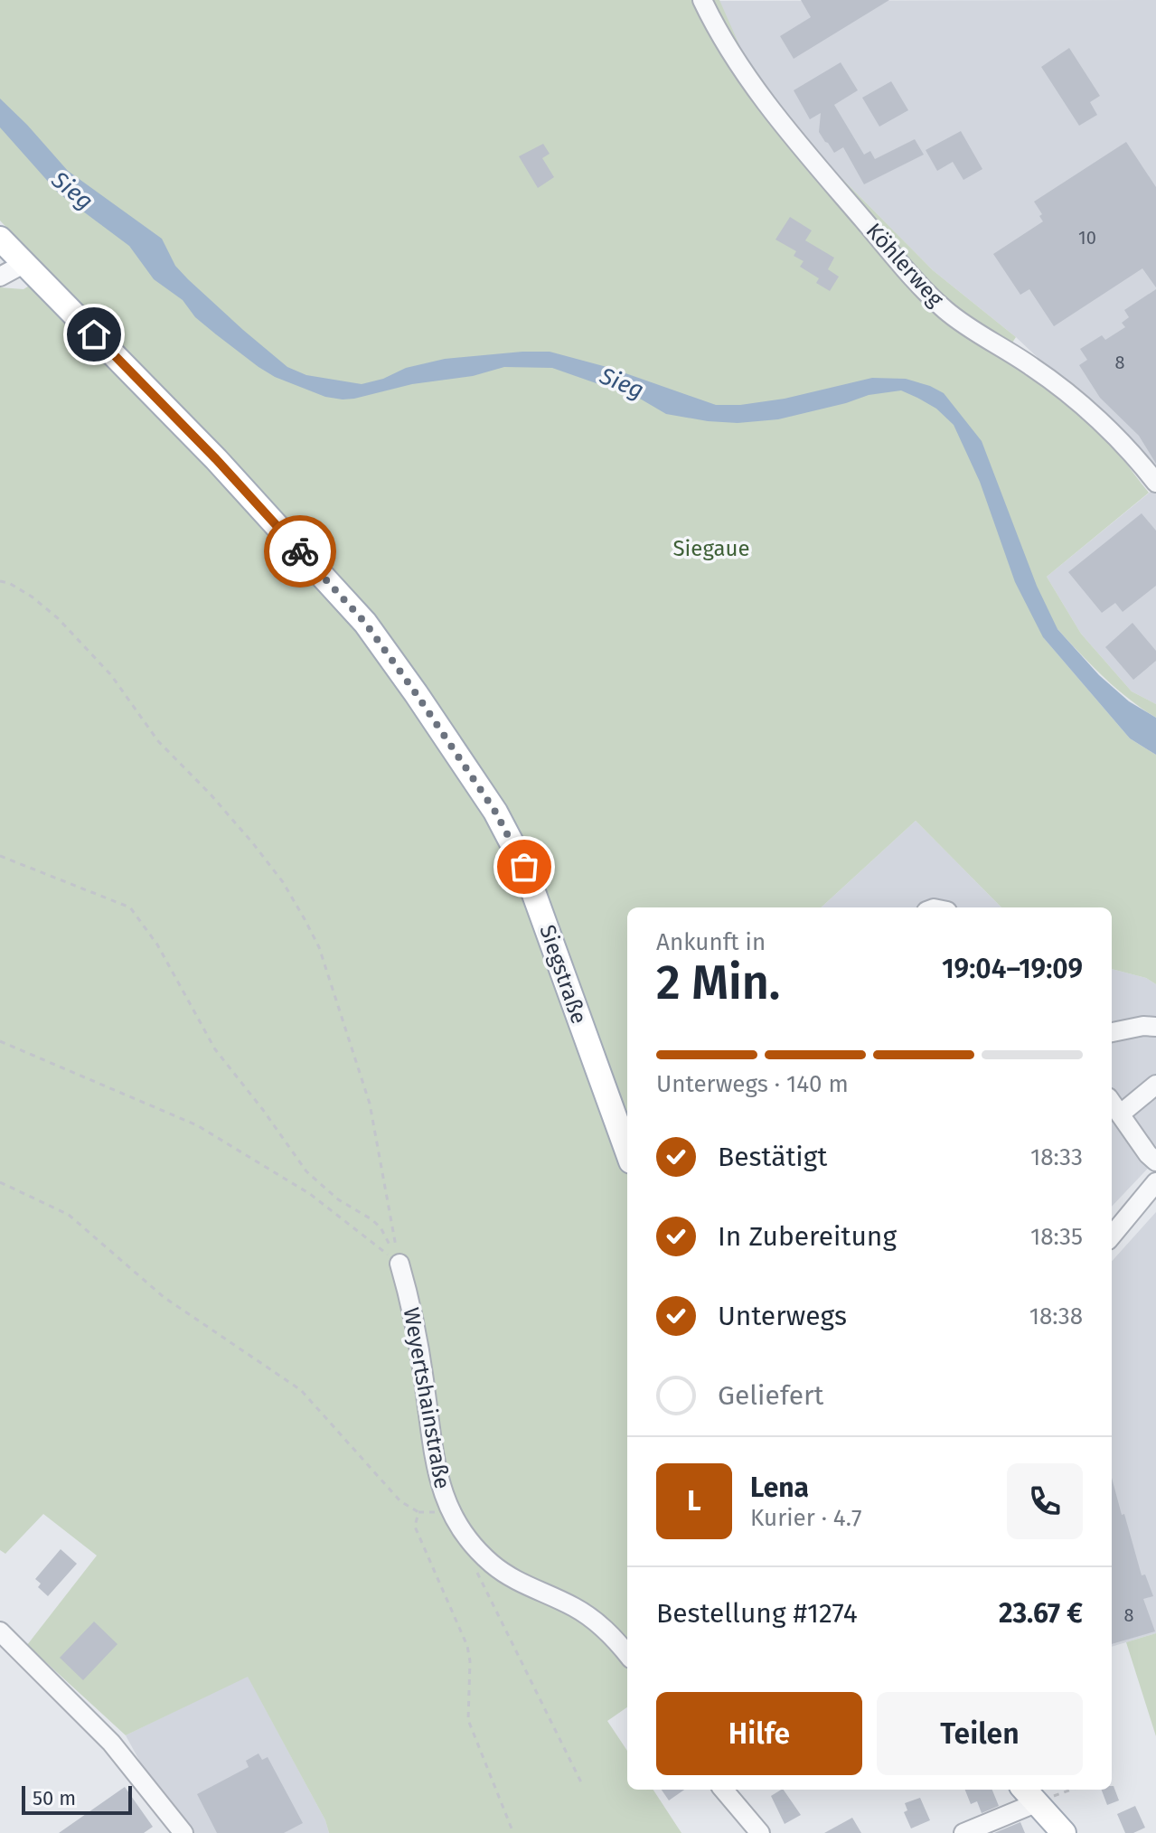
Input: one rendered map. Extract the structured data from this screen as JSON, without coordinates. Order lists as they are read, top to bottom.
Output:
{
  "streets": {
    "main road": ["Siegstraße"],
    "street": ["Köhlerweg", "Weyertshainstraße"]
  },
  "water": ["Sieg"],
  "parks": ["Siegaue"],
  "house_numbers": ["10", "8", "8"],
  "scale_bar": "50 m",
  "page": {
    "heading": ["2 Min.", "Ankunft in", "19:04–19:09"],
    "panel": [
      "Lena",
      "Kurier · 4.7",
      "Bestellung #1274",
      "23.67 €"
    ],
    "bar": "Unterwegs · 140 m",
    "list": [
      ["Bestätigt", "18:33"],
      ["In Zubereitung", "18:35"],
      ["Unterwegs", "18:38"],
      "Geliefert"
    ],
    "round": "L",
    "buttons": ["Hilfe", "Teilen"],
    "scale": "50 m"
  }
}
